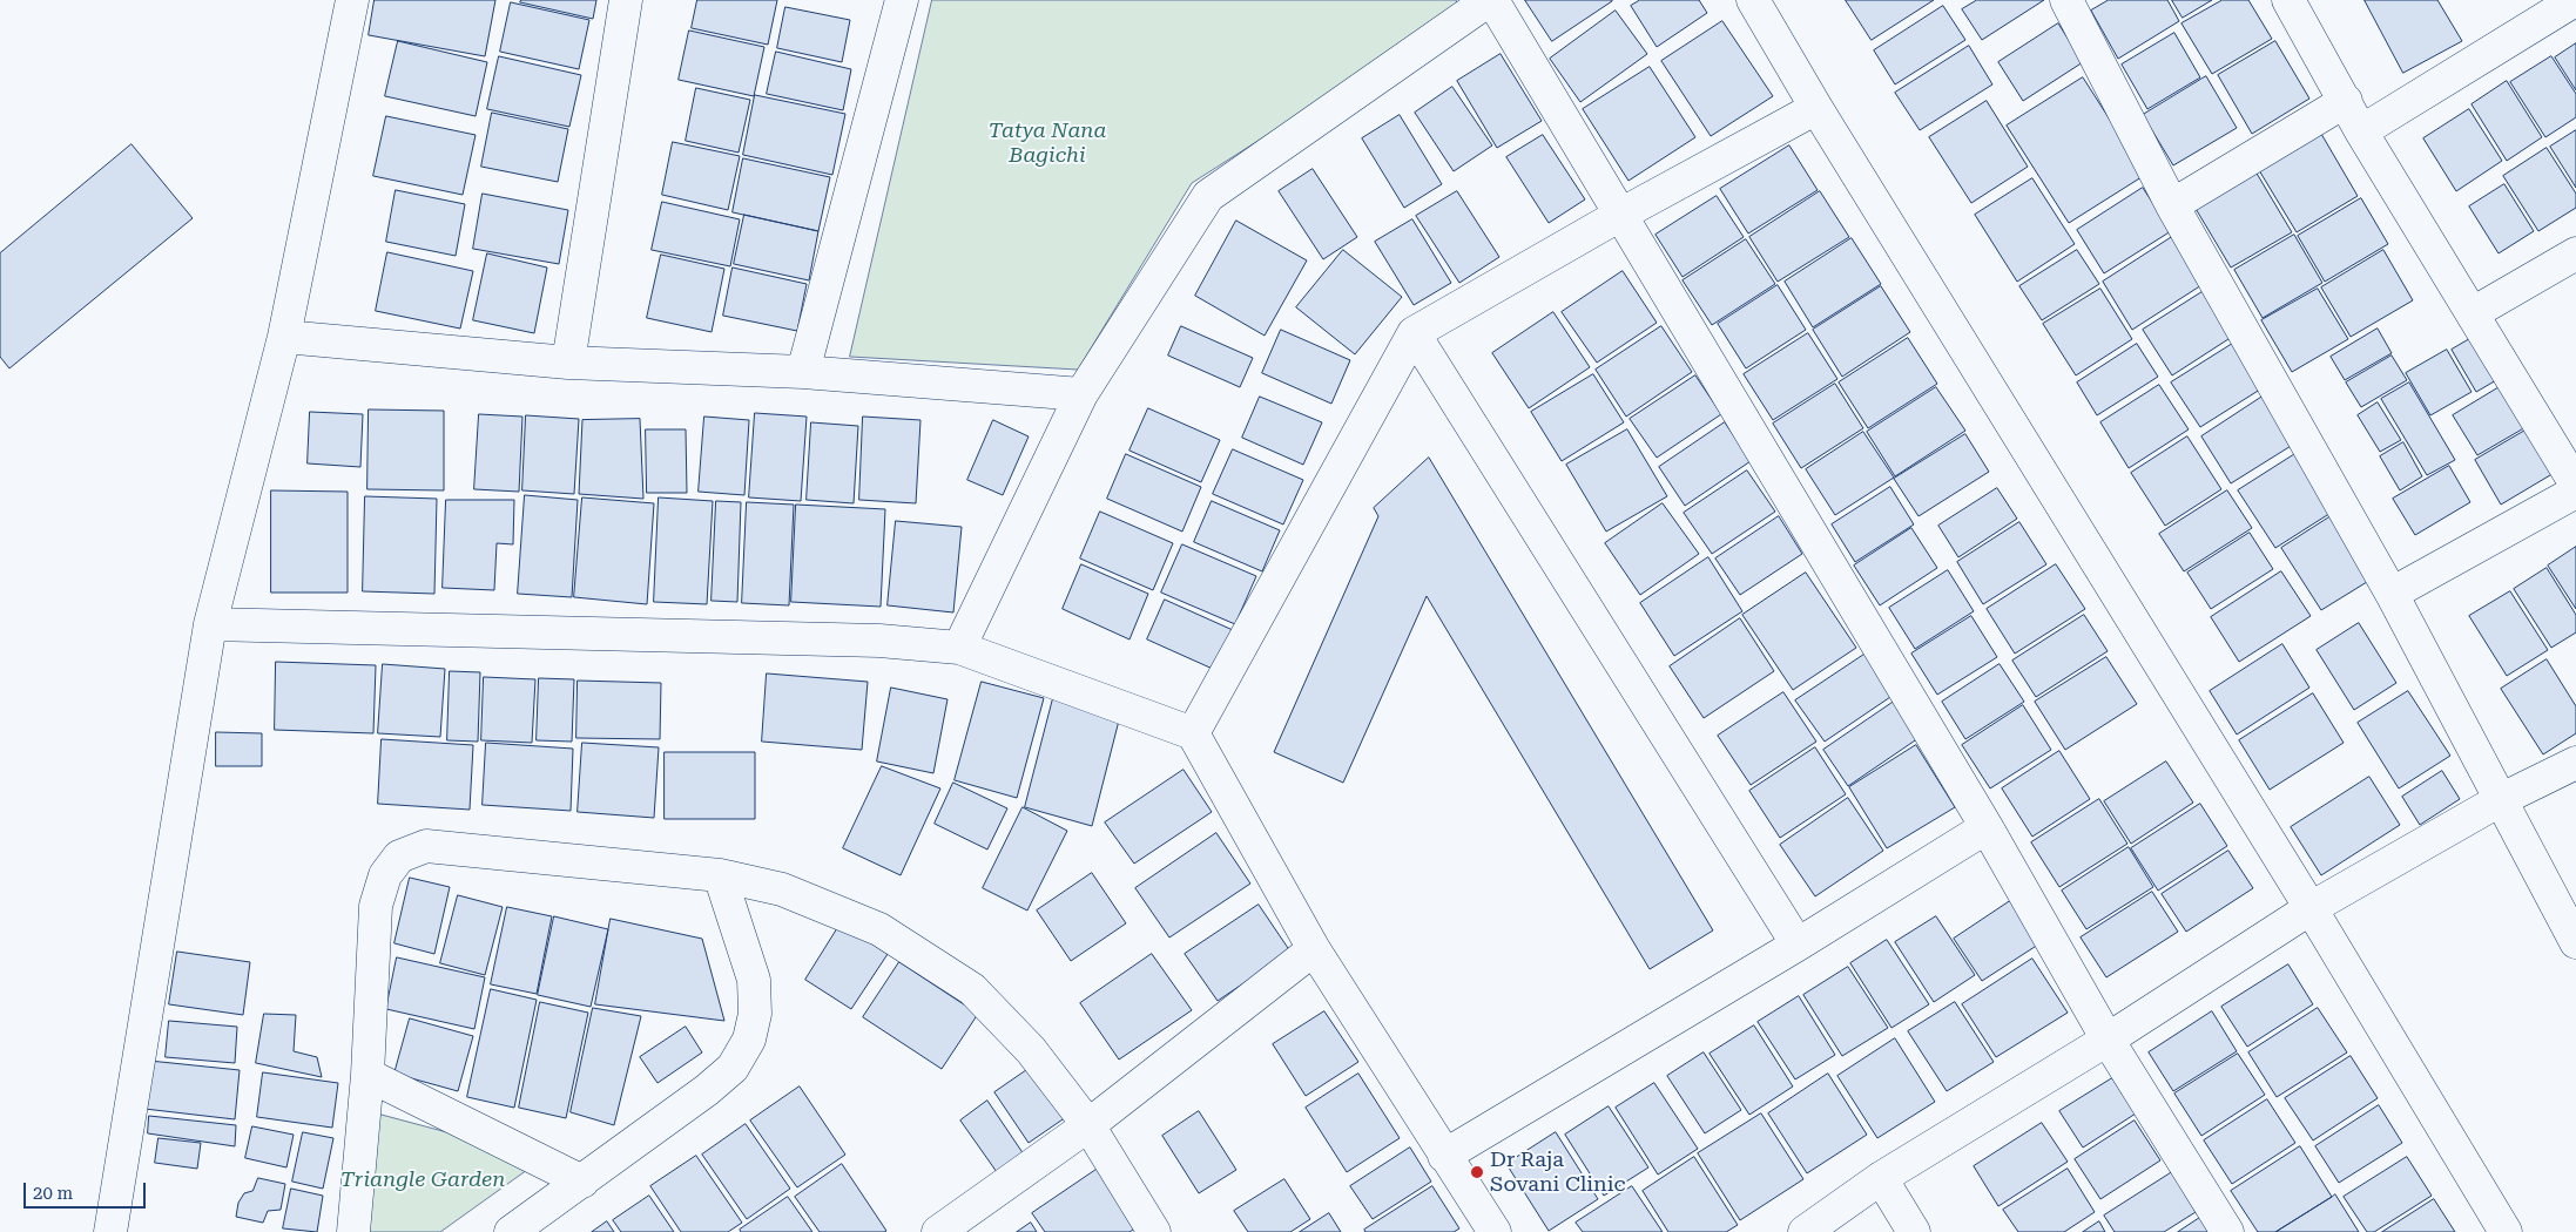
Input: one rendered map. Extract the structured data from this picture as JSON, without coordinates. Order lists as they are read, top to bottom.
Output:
{
  "parks": ["Tatya Nana Bagichi", "Triangle Garden"],
  "places": ["Dr Raja Sovani Clinic"],
  "scale_bar": "20 m"
}
